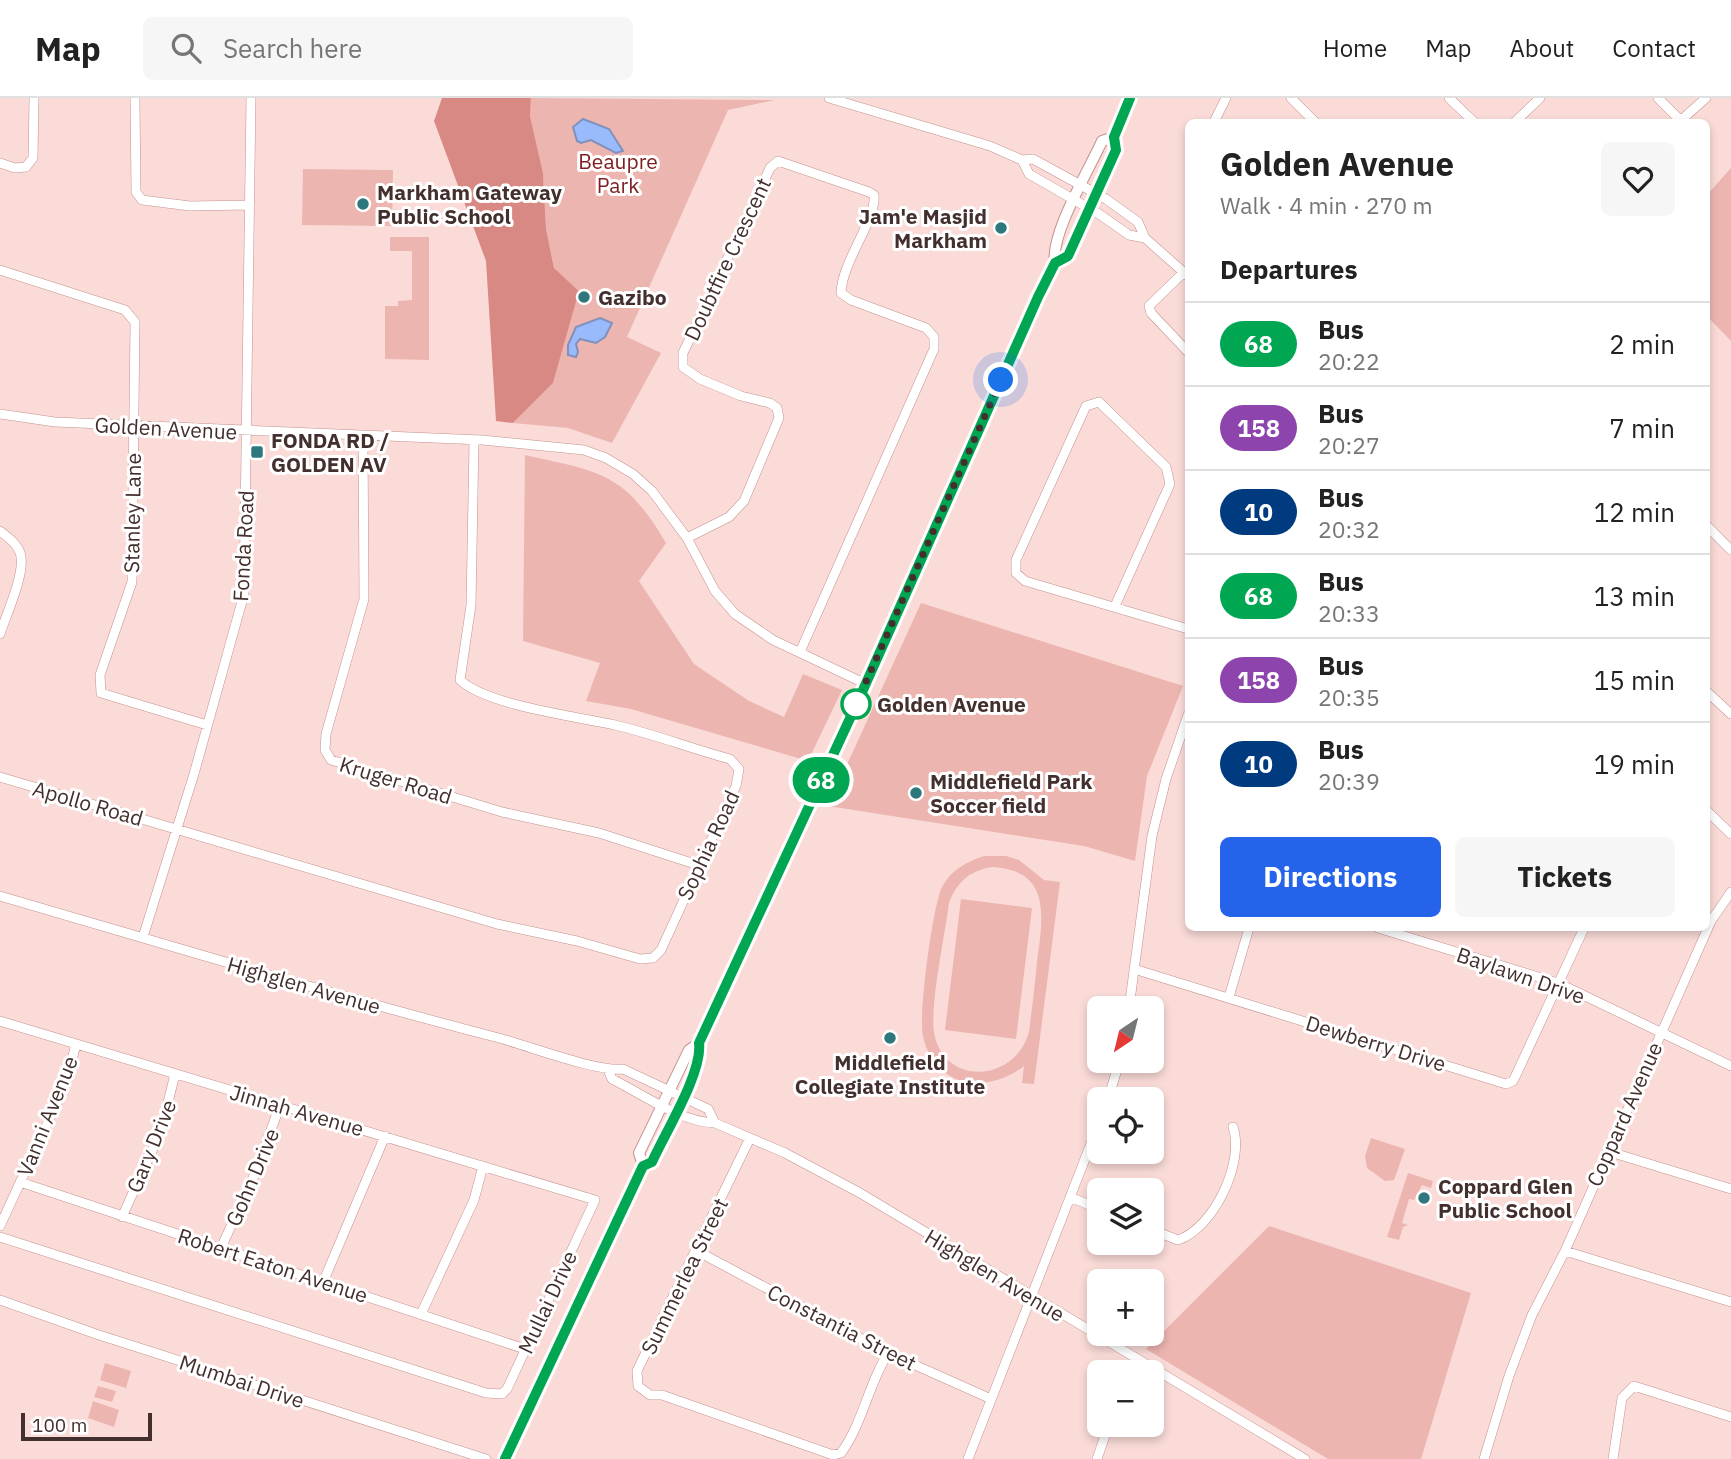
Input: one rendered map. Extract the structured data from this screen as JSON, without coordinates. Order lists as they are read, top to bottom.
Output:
{
  "streets": {
    "street": [
      "Doubtfire Crescent",
      "Golden Avenue",
      "Stanley Lane",
      "Fonda Road",
      "Kruger Road",
      "Apollo Road",
      "Sophia Road",
      "Baylawn Drive",
      "Highglen Avenue",
      "Dewberry Drive",
      "Jinnah Avenue",
      "Coppard Avenue",
      "Vanni Avenue",
      "Gary Drive",
      "Gohn Drive",
      "Robert Eaton Avenue",
      "Summerlea Street",
      "Mullai Drive",
      "Constantia Street",
      "Mumbai Drive"
    ]
  },
  "crossings": [
    ["Doubtfire Crescent", "Golden Avenue"],
    ["Golden Avenue", "Stanley Lane"],
    ["Golden Avenue", "Fonda Road"],
    ["Golden Avenue", "Kruger Road"],
    ["Golden Avenue", "Sophia Road"],
    ["Stanley Lane", "Fonda Road"],
    ["Fonda Road", "Apollo Road"],
    ["Fonda Road", "Sophia Road"],
    ["Fonda Road", "Highglen Avenue"],
    ["Kruger Road", "Sophia Road"],
    ["Apollo Road", "Sophia Road"],
    ["Baylawn Drive", "Dewberry Drive"],
    ["Baylawn Drive", "Coppard Avenue"],
    ["Highglen Avenue", "Summerlea Street"],
    ["Jinnah Avenue", "Vanni Avenue"],
    ["Jinnah Avenue", "Gary Drive"],
    ["Jinnah Avenue", "Gohn Drive"],
    ["Jinnah Avenue", "Mullai Drive"],
    ["Vanni Avenue", "Robert Eaton Avenue"],
    ["Gary Drive", "Robert Eaton Avenue"],
    ["Gohn Drive", "Robert Eaton Avenue"],
    ["Robert Eaton Avenue", "Mullai Drive"],
    ["Summerlea Street", "Constantia Street"]
  ],
  "parks": ["Beaupre Park"],
  "places": {
    "other": [
      "Markham Gateway Public School",
      "Jam'e Masjid Markham",
      "Gazibo",
      "Golden Avenue",
      "Middlefield Park Soccer field",
      "Middlefield Collegiate Institute",
      "Coppard Glen Public School"
    ],
    "transit": ["FONDA RD / GOLDEN AV"]
  },
  "lines": ["bus line 68"],
  "scale_bar": "100 m",
  "north": "bottom left",
  "page": {
    "header": "Map",
    "search": "Search here",
    "nav": [
      "Home",
      "Map",
      "About",
      "Contact"
    ],
    "on_map": "68",
    "heading": [
      ["Golden Avenue", "Walk · 4 min · 270 m"],
      "Departures"
    ],
    "list": [
      {
        "mark": "68",
        "name": "Bus",
        "note": "20:22",
        "value": "2 min"
      },
      {
        "mark": "158",
        "name": "Bus",
        "note": "20:27",
        "value": "7 min"
      },
      {
        "mark": "10",
        "name": "Bus",
        "note": "20:32",
        "value": "12 min"
      },
      {
        "mark": "68",
        "name": "Bus",
        "note": "20:33",
        "value": "13 min"
      },
      {
        "mark": "158",
        "name": "Bus",
        "note": "20:35",
        "value": "15 min"
      },
      {
        "mark": "10",
        "name": "Bus",
        "note": "20:39",
        "value": "19 min"
      }
    ],
    "buttons": ["Directions", "Tickets"],
    "map_buttons": ["+", "−"],
    "scale": "100 m"
  }
}
